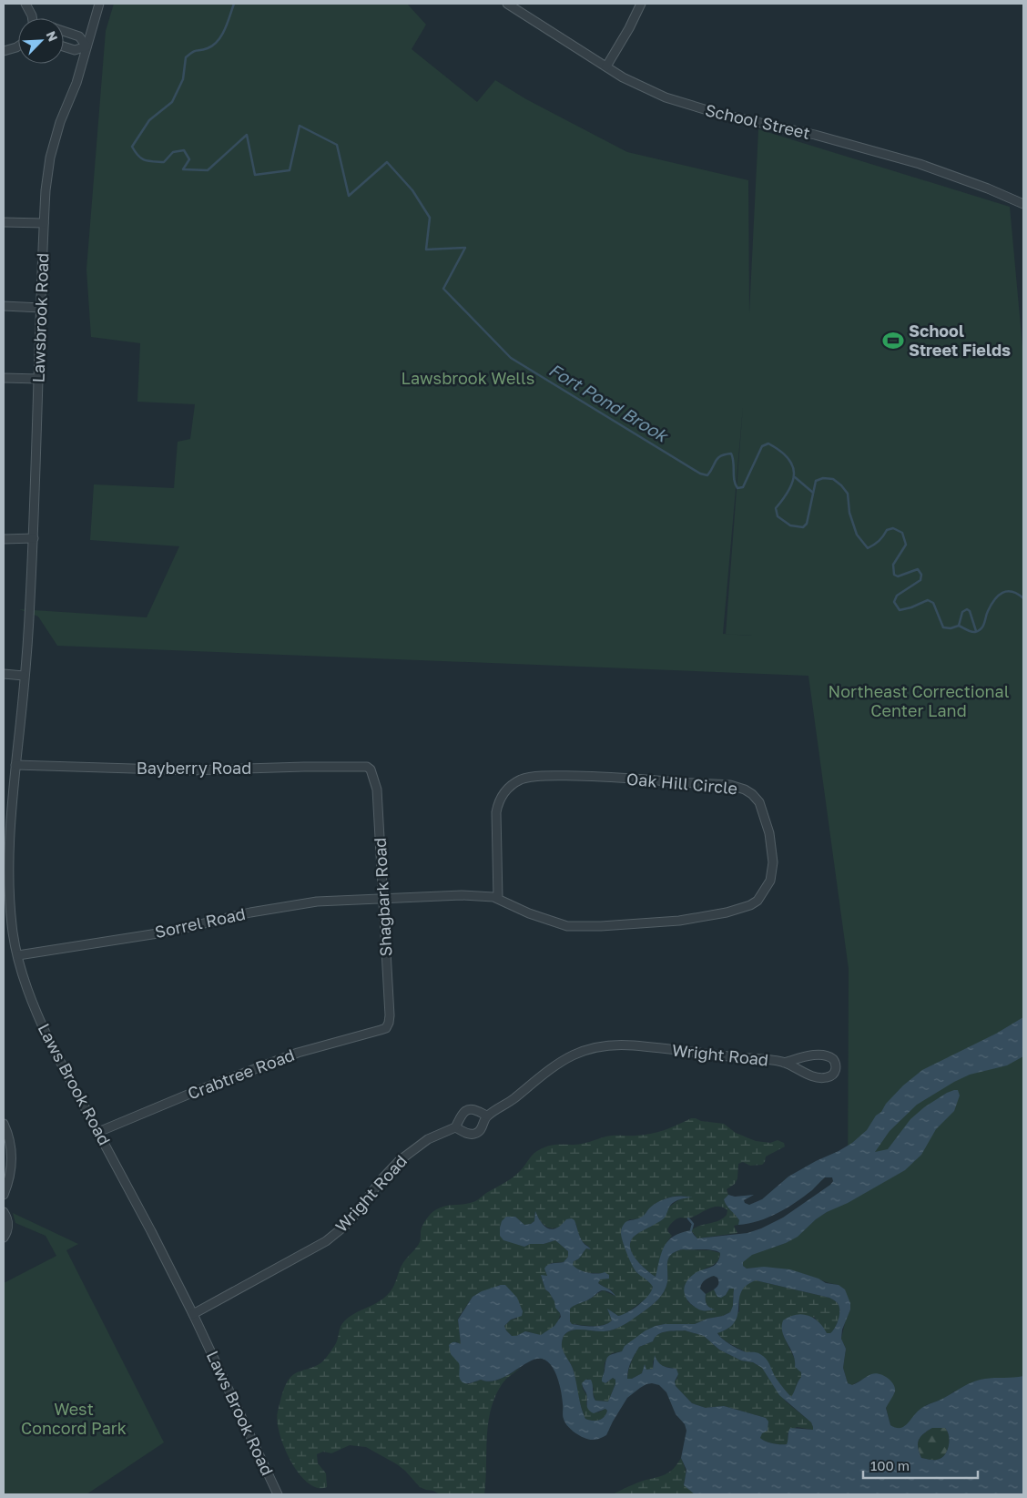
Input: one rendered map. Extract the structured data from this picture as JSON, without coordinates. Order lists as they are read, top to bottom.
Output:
{
  "streets": {
    "street": [
      "School Street",
      "Lawsbrook Road",
      "Bayberry Road",
      "Oak Hill Circle",
      "Shagbark Road",
      "Sorrel Road",
      "Wright Road",
      "Crabtree Road",
      "Laws Brook Road"
    ]
  },
  "crossings": [
    ["Lawsbrook Road", "Laws Brook Road"],
    ["Bayberry Road", "Shagbark Road"],
    ["Bayberry Road", "Laws Brook Road"],
    ["Oak Hill Circle", "Shagbark Road"],
    ["Oak Hill Circle", "Sorrel Road"],
    ["Shagbark Road", "Sorrel Road"],
    ["Shagbark Road", "Crabtree Road"],
    ["Sorrel Road", "Laws Brook Road"],
    ["Wright Road", "Laws Brook Road"],
    ["Crabtree Road", "Laws Brook Road"]
  ],
  "water": ["Fort Pond Brook"],
  "parks": ["Lawsbrook Wells", "Northeast Correctional Center Land", "West Concord Park"],
  "places": {
    "sports": ["School Street Fields"]
  },
  "scale_bar": "100 m",
  "north": "top right"
}
